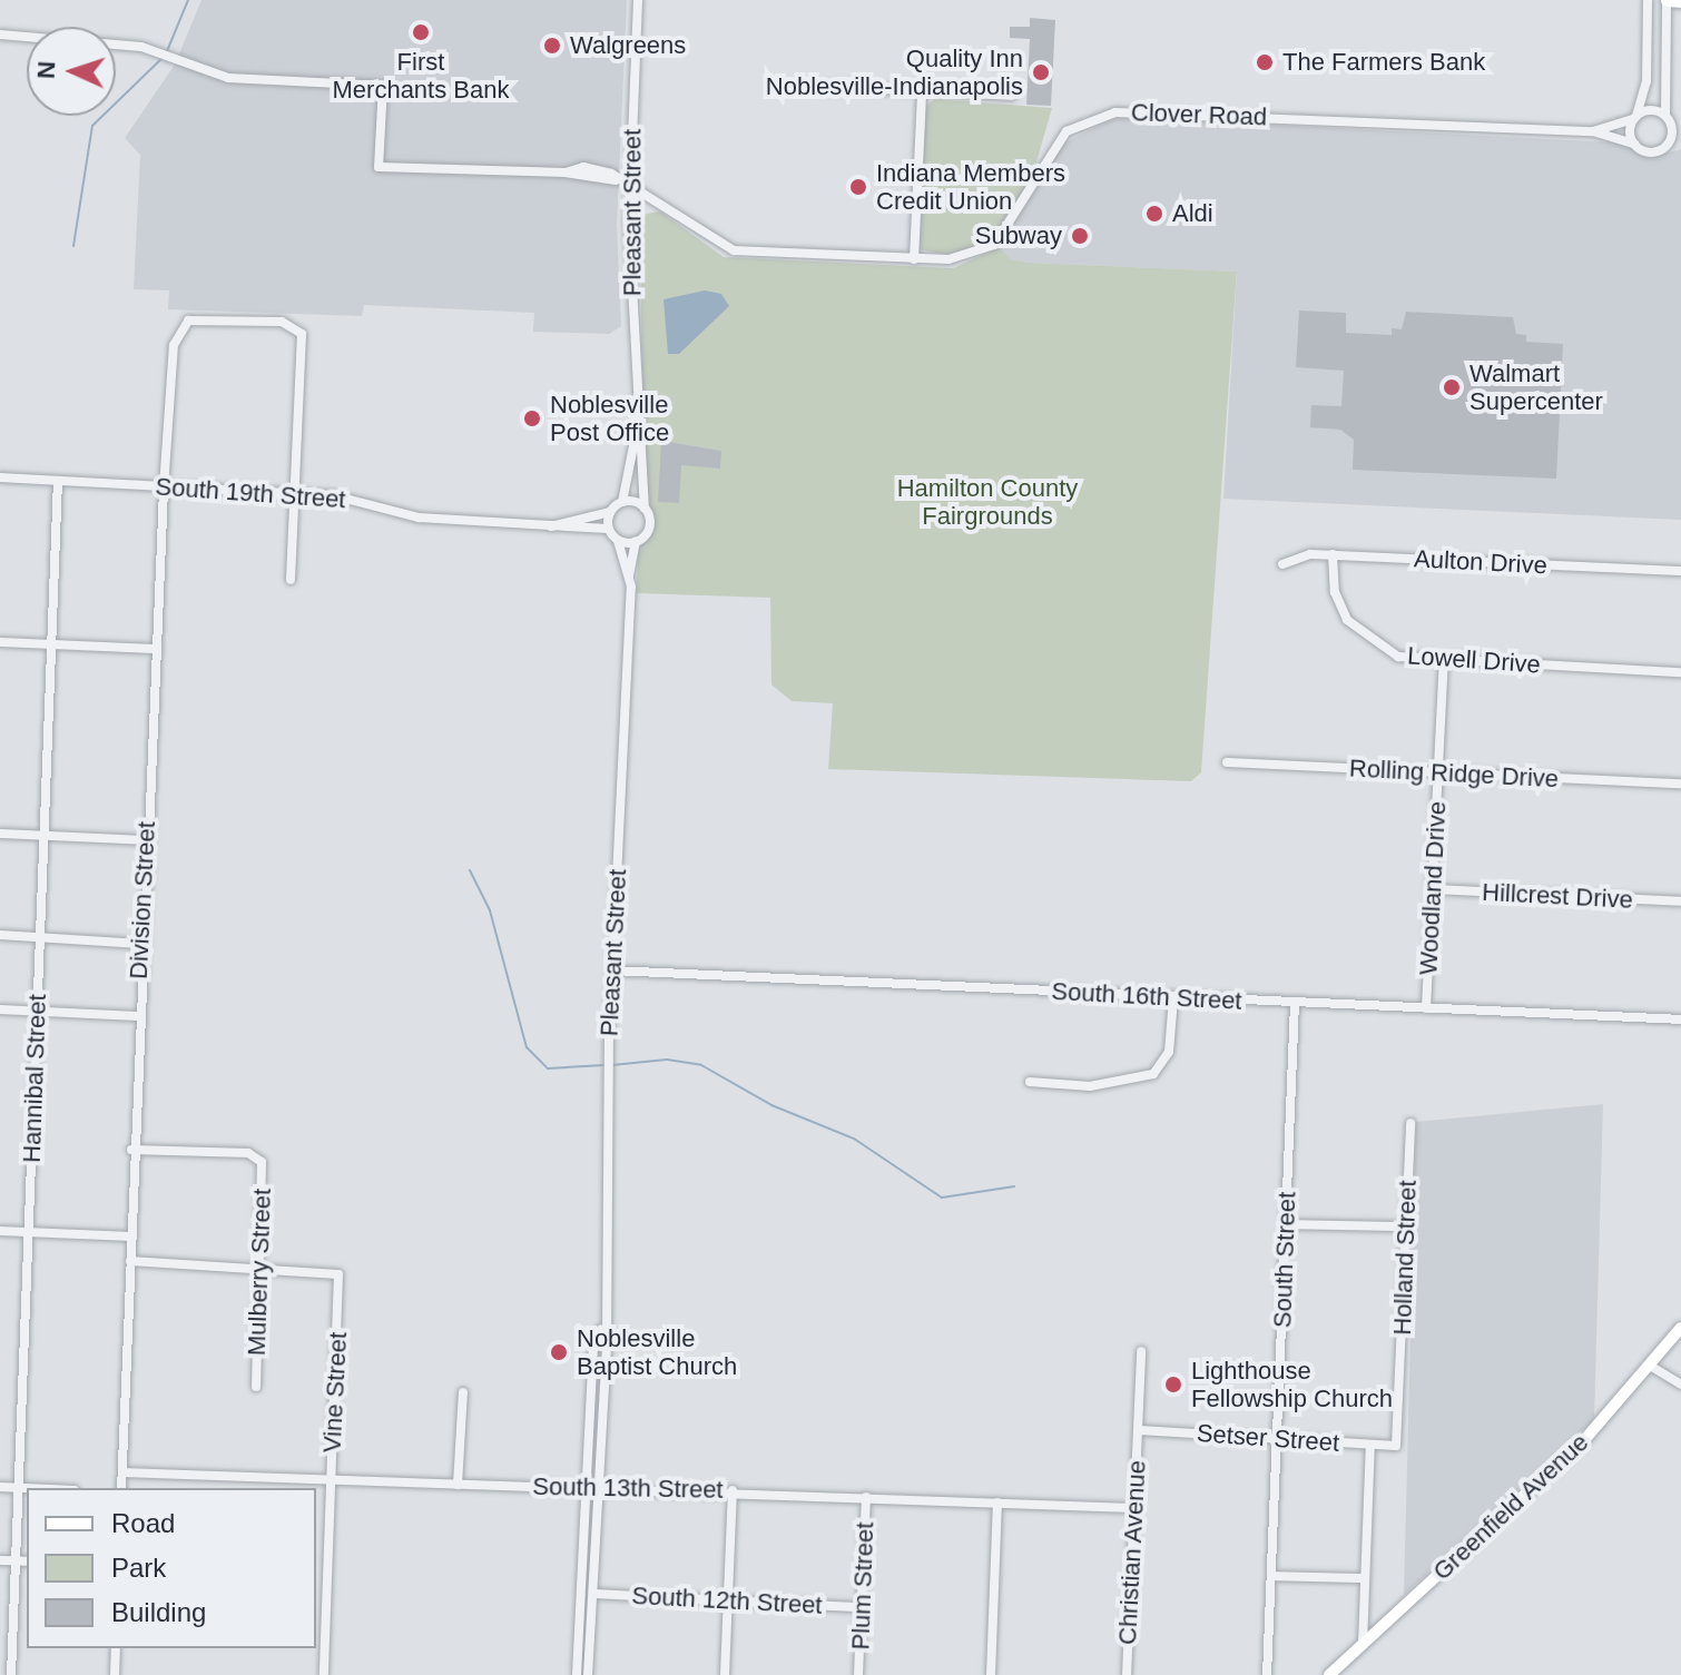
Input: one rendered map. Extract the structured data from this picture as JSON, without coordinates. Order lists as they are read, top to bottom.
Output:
{
  "streets": {
    "main road": ["Greenfield Avenue"],
    "street": [
      "Clover Road",
      "Pleasant Street",
      "South 19th Street",
      "Aulton Drive",
      "Lowell Drive",
      "Rolling Ridge Drive",
      "Woodland Drive",
      "Hillcrest Drive",
      "Division Street",
      "South 16th Street",
      "Hannibal Street",
      "Holland Street",
      "South Street",
      "Mulberry Street",
      "Vine Street",
      "Setser Street",
      "South 13th Street",
      "Christian Avenue",
      "Plum Street",
      "South 12th Street"
    ]
  },
  "crossings": [
    ["Clover Road", "Pleasant Street"],
    ["Pleasant Street", "South 19th Street"],
    ["Pleasant Street", "South 16th Street"],
    ["Pleasant Street", "South 13th Street"],
    ["Pleasant Street", "South 12th Street"],
    ["South 19th Street", "Division Street"],
    ["South 19th Street", "Hannibal Street"],
    ["Aulton Drive", "Lowell Drive"],
    ["Lowell Drive", "Woodland Drive"],
    ["Rolling Ridge Drive", "Woodland Drive"],
    ["Woodland Drive", "Hillcrest Drive"],
    ["Woodland Drive", "South 16th Street"],
    ["Division Street", "Mulberry Street"],
    ["Division Street", "South 13th Street"],
    ["South 16th Street", "South Street"],
    ["Holland Street", "Setser Street"],
    ["South Street", "Setser Street"],
    ["Mulberry Street", "Vine Street"],
    ["Vine Street", "South 13th Street"],
    ["Setser Street", "Christian Avenue"],
    ["South 13th Street", "Christian Avenue"],
    ["South 13th Street", "Plum Street"],
    ["Plum Street", "South 12th Street"]
  ],
  "parks": ["Hamilton County Fairgrounds"],
  "places": [
    "First Merchants Bank",
    "Walgreens",
    "The Farmers Bank",
    "Quality Inn Noblesville-Indianapolis",
    "Indiana Members Credit Union",
    "Aldi",
    "Subway",
    "Walmart Supercenter",
    "Noblesville Post Office",
    "Noblesville Baptist Church",
    "Lighthouse Fellowship Church"
  ],
  "legend": ["Road", "Park", "Building"],
  "north": "left"
}
